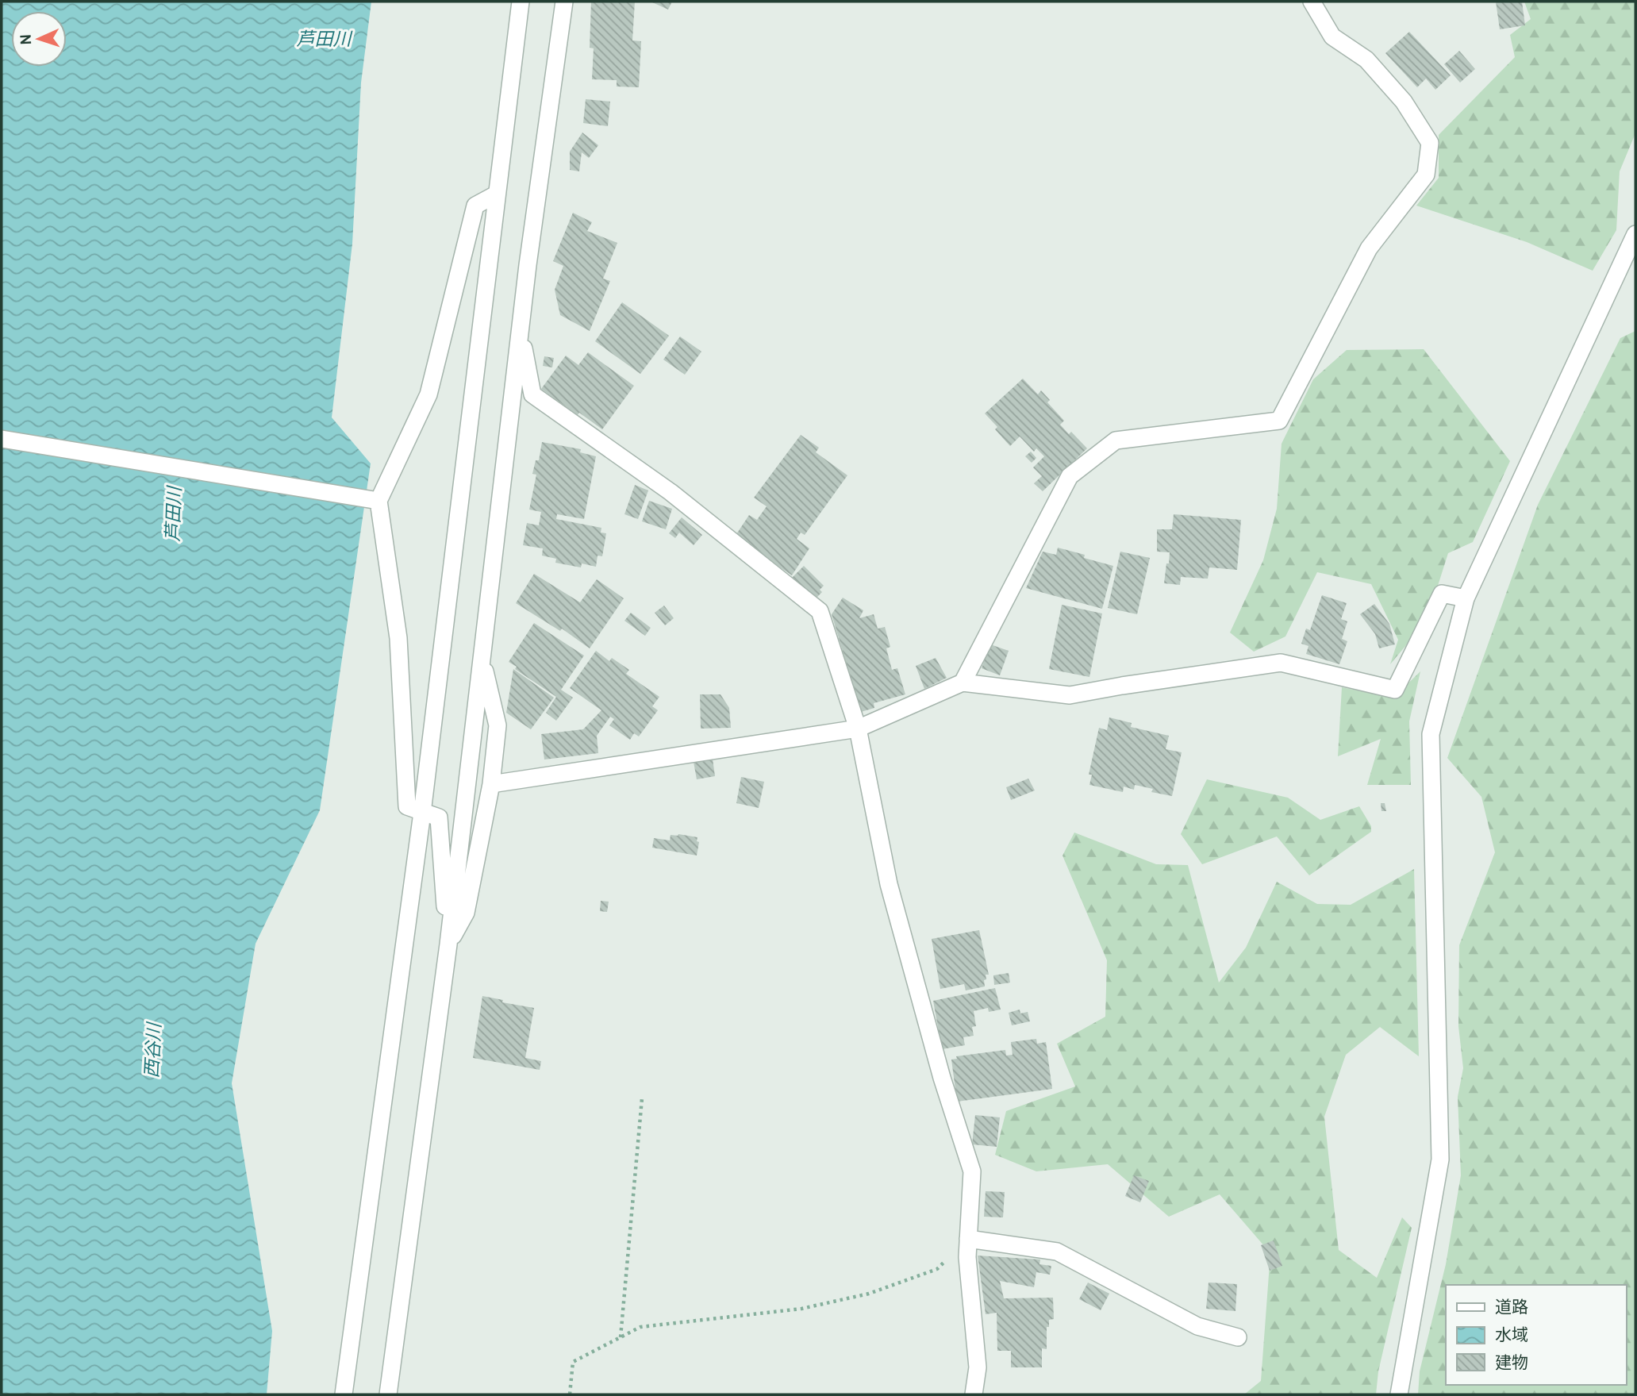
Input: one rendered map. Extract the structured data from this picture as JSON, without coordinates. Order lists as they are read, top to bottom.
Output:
{
  "water": ["芦田川", "西谷川"],
  "legend": ["道路", "水域", "建物"],
  "north": "left"
}
